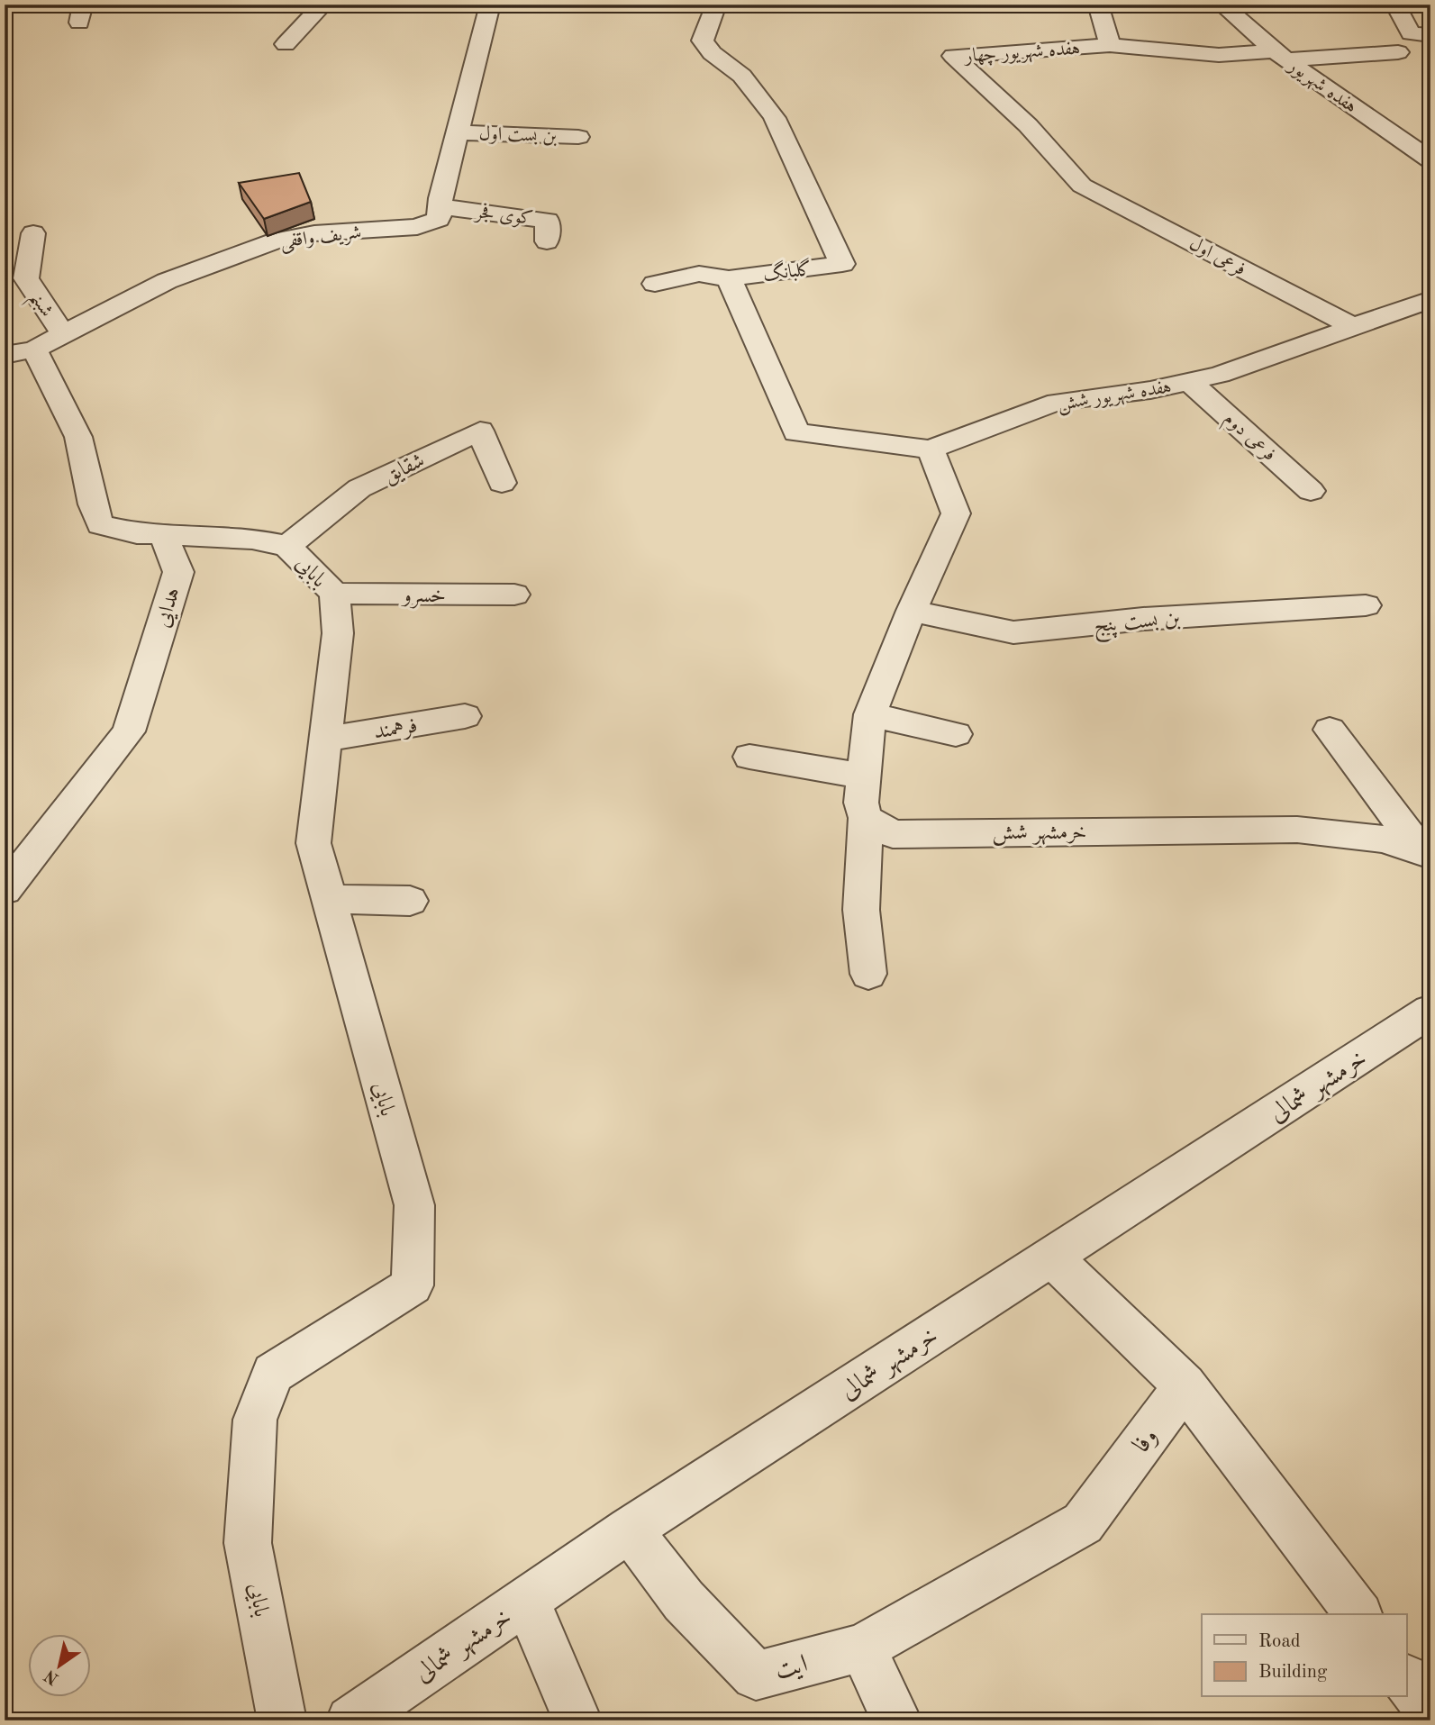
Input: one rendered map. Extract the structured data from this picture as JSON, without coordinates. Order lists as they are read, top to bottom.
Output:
{
  "streets": {
    "street": [
      "هفده شهریور چهار",
      "هفده شهریور",
      "بن بست اول",
      "کوی فجر",
      "شریف واقفی",
      "فرعی اول",
      "گلبانگ",
      "شبنم",
      "هفده شهریور شش",
      "فرعی دوم",
      "شقایق",
      "بابایی",
      "خسرو",
      "هدایی",
      "بن بست پنج",
      "فرهمند",
      "خرمشهر شش",
      "خرمشهر شمالی",
      "وفا",
      "ایت"
    ]
  },
  "crossings": [
    ["هفده شهریور چهار", "هفده شهریور"],
    ["هفده شهریور چهار", "فرعی اول"],
    ["کوی فجر", "شریف واقفی"],
    ["شریف واقفی", "شبنم"],
    ["فرعی اول", "هفده شهریور شش"],
    ["گلبانگ", "هفده شهریور شش"],
    ["هفده شهریور شش", "فرعی دوم"],
    ["شقایق", "بابایی"],
    ["بابایی", "خسرو"],
    ["بابایی", "هدایی"],
    ["بابایی", "فرهمند"],
    ["خرمشهر شمالی", "ایت"],
    ["وفا", "ایت"]
  ],
  "legend": ["Road", "Building"],
  "north": "bottom left"
}
